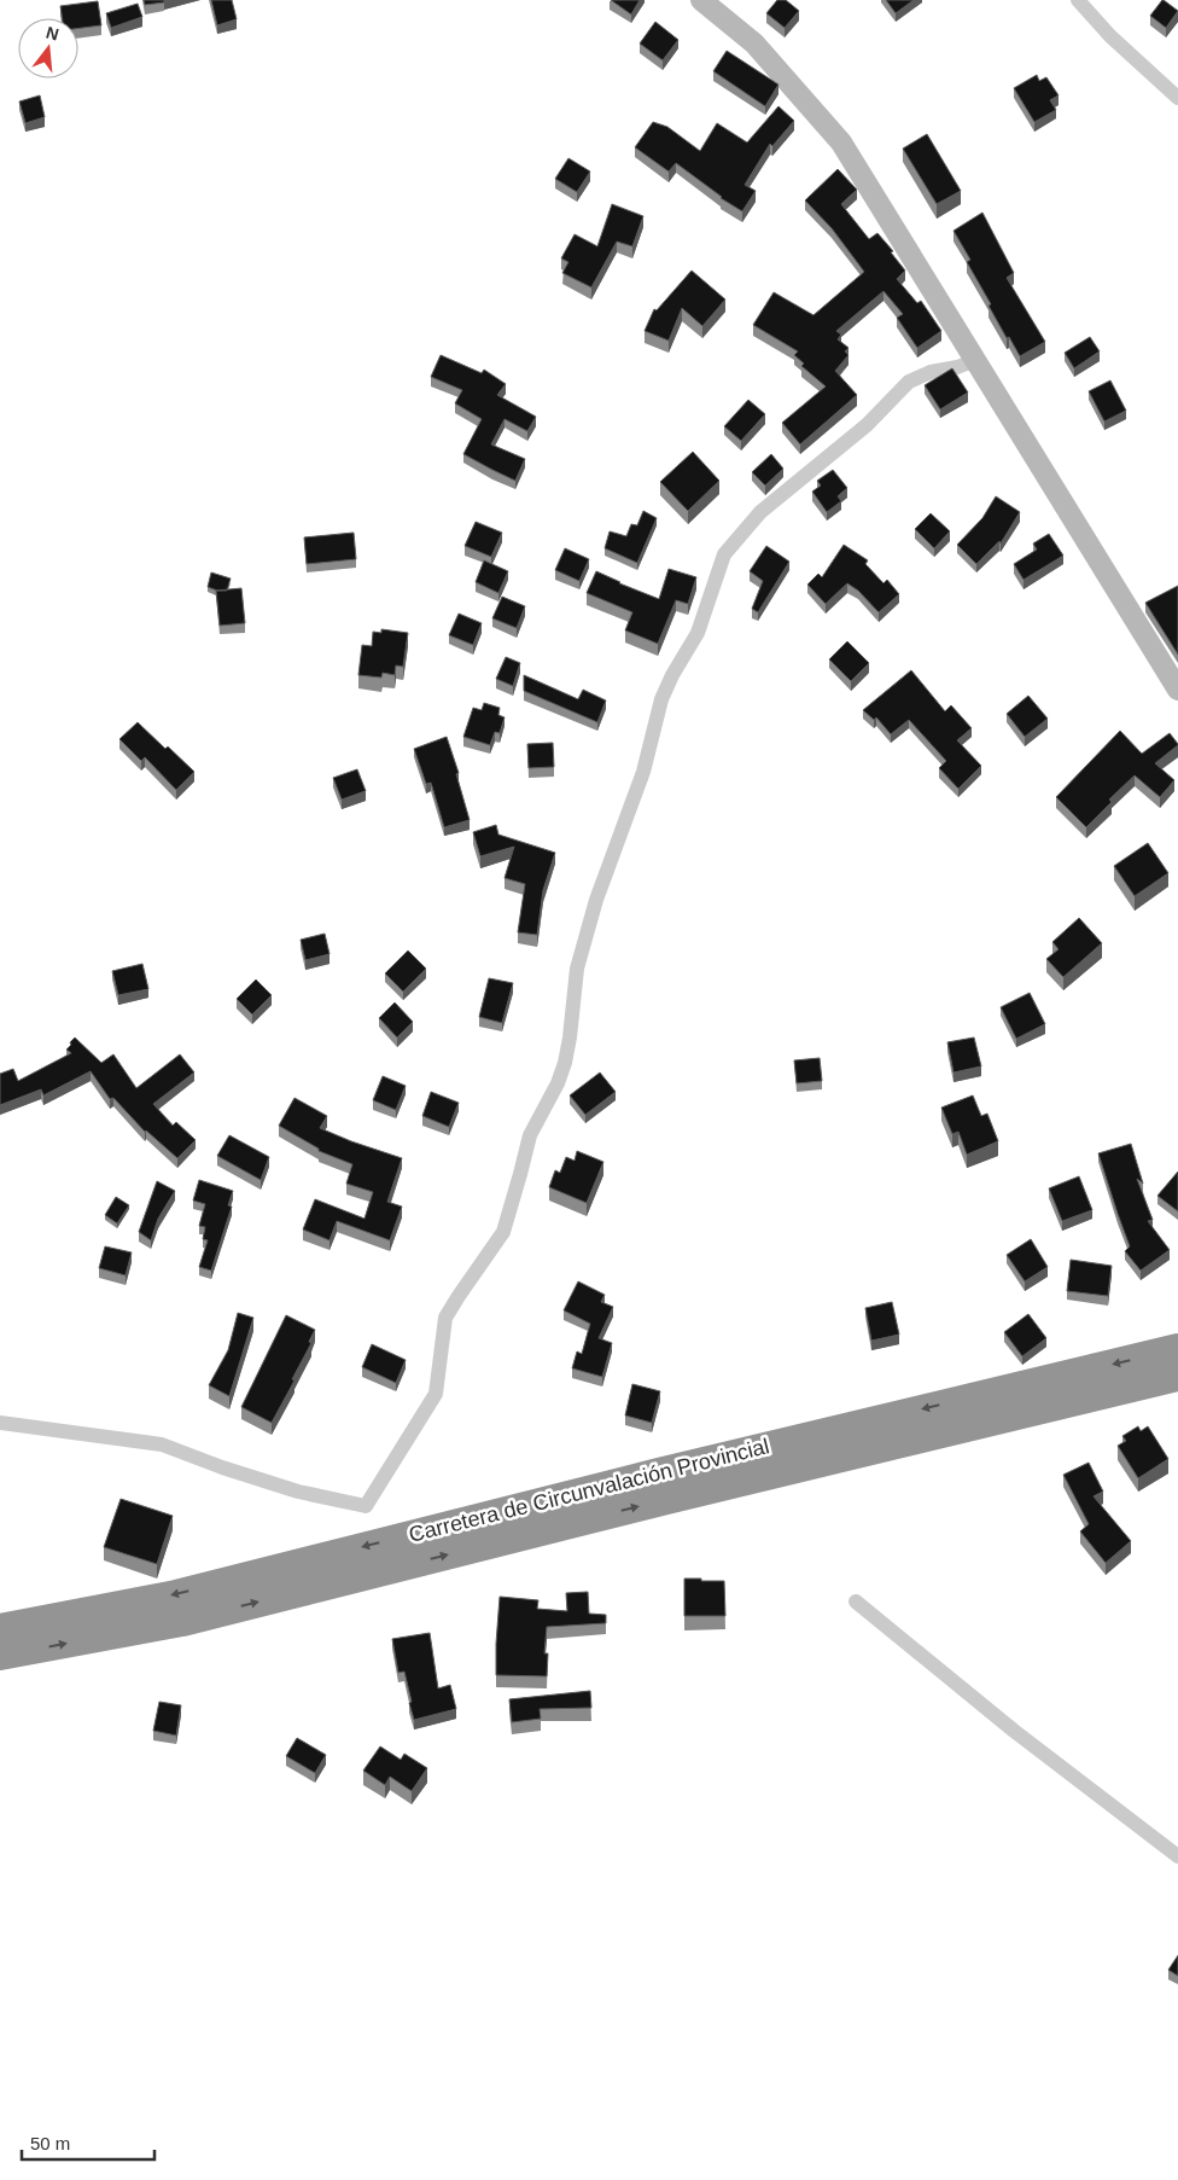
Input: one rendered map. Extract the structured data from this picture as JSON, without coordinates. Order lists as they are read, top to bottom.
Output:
{
  "streets": {
    "highway": ["Carretera de Circunvalación Provincial"]
  },
  "scale_bar": "50 m",
  "north": "top"
}
